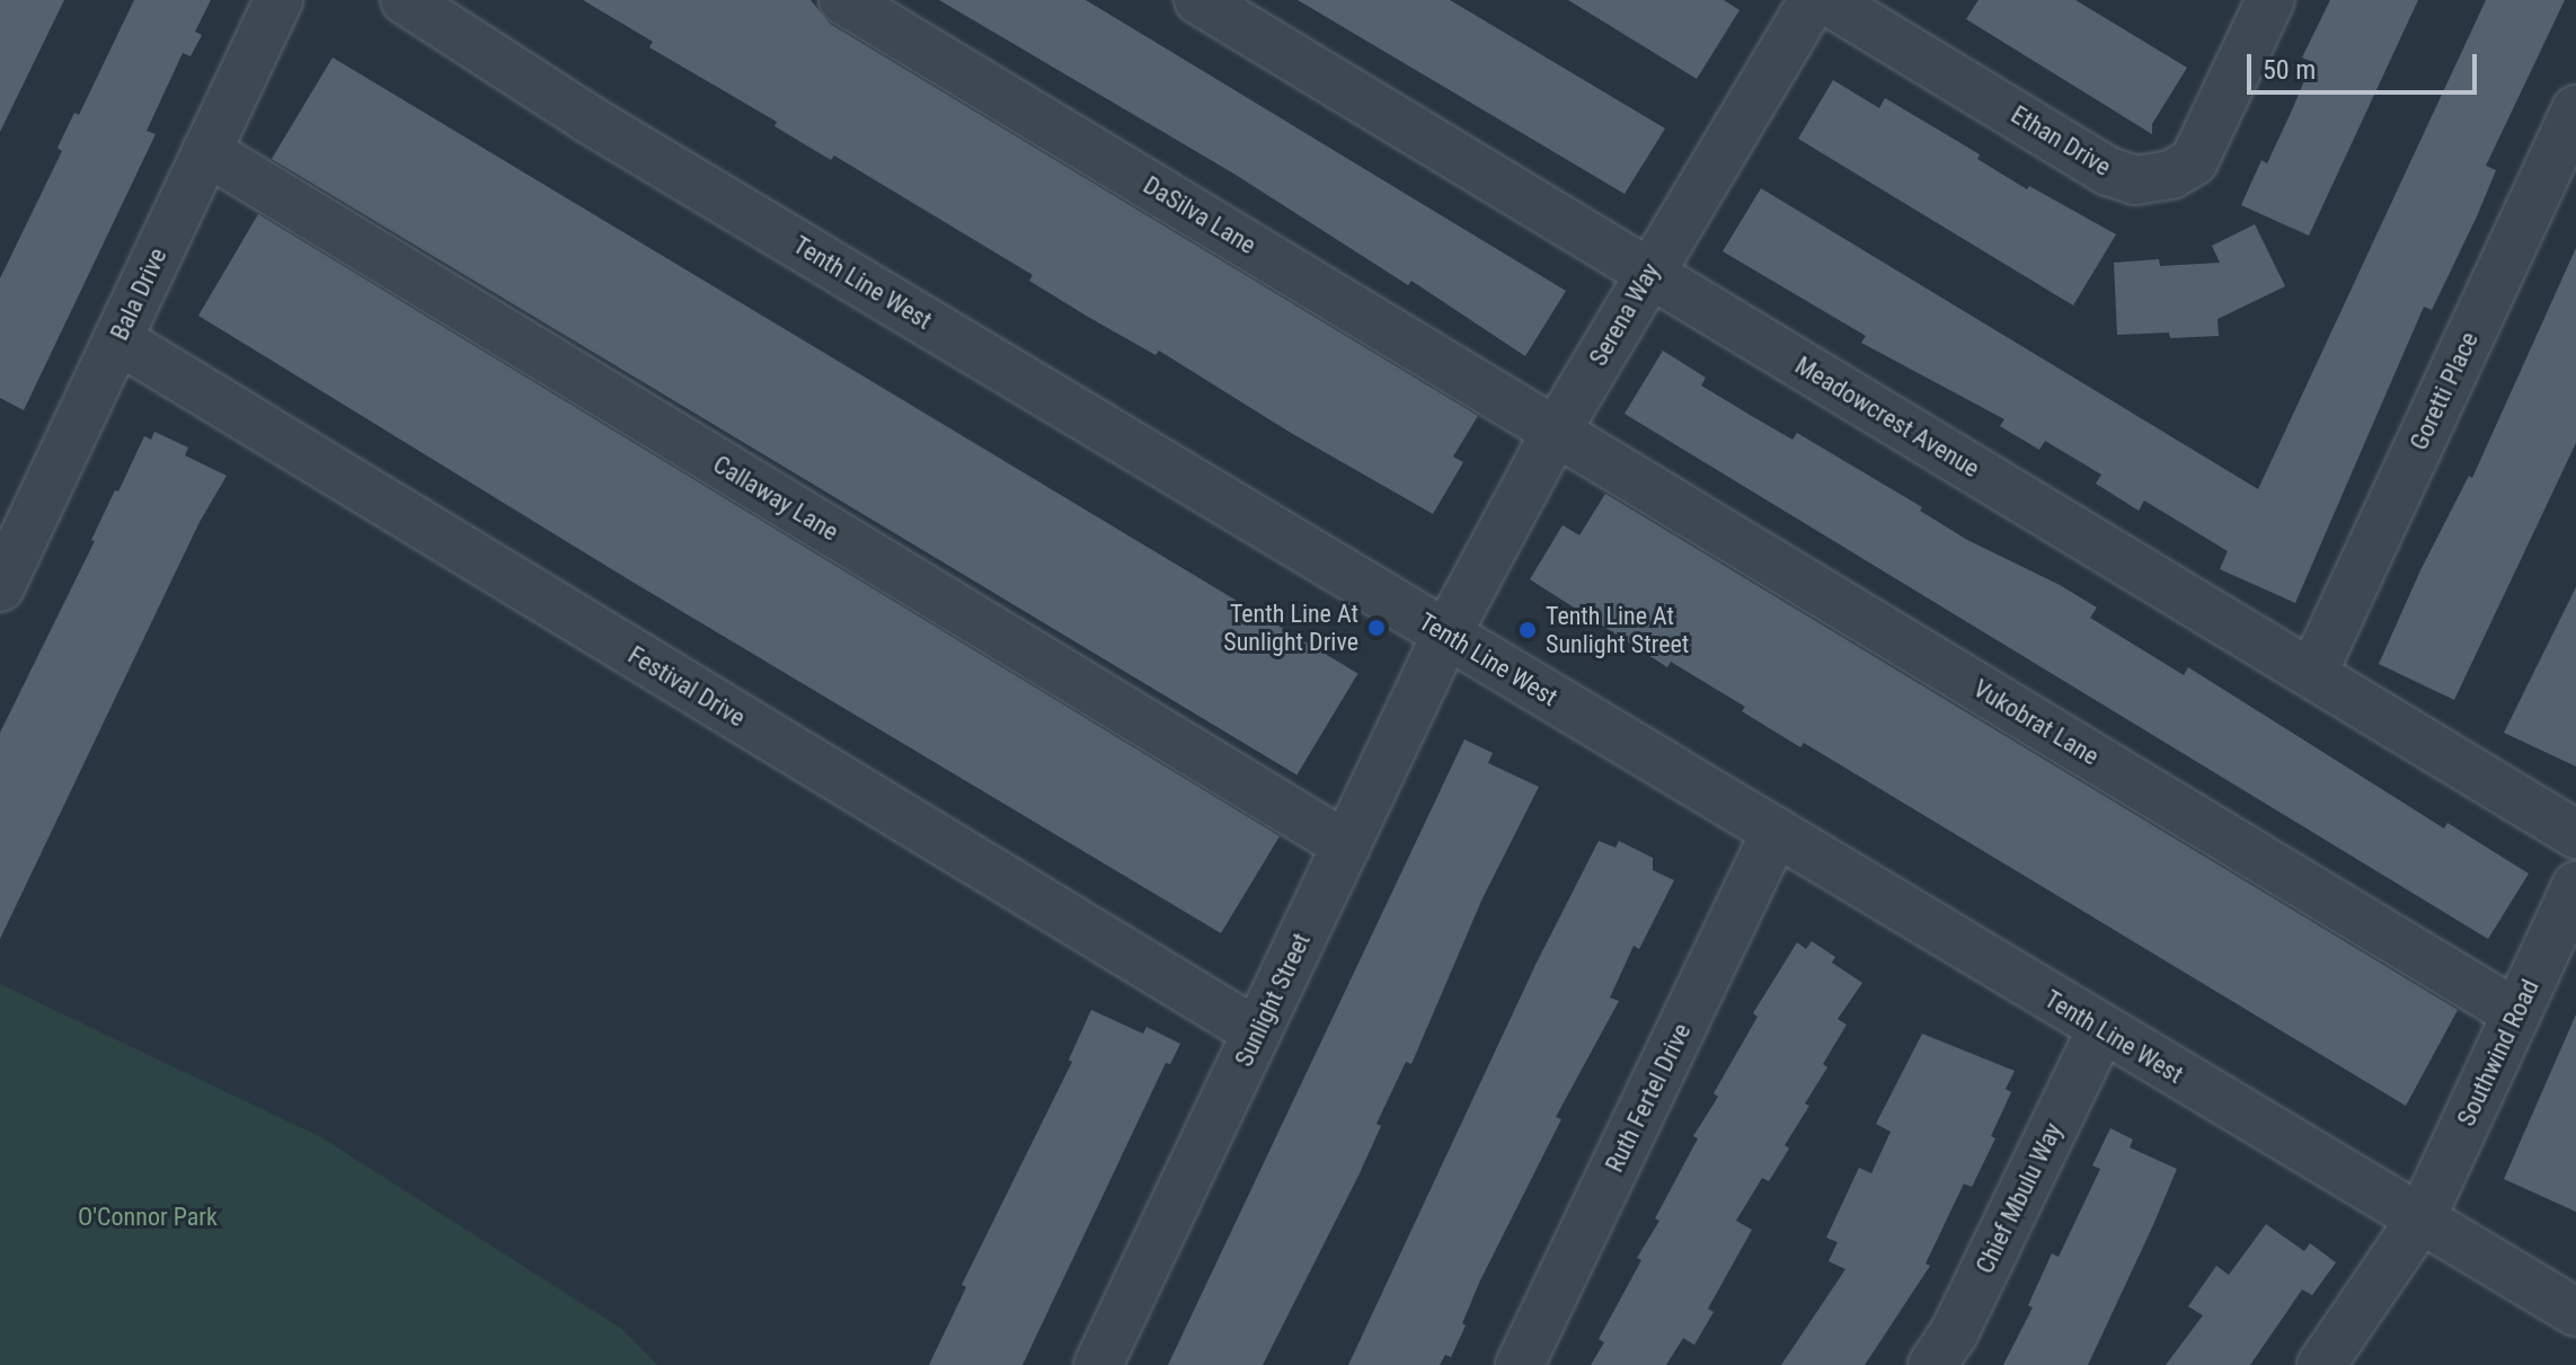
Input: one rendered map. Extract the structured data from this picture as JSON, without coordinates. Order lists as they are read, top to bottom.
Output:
{
  "streets": {
    "street": [
      "Ethan Drive",
      "DaSilva Lane",
      "Tenth Line West",
      "Bala Drive",
      "Serena Way",
      "Goretti Place",
      "Meadowcrest Avenue",
      "Callaway Lane",
      "Festival Drive",
      "Vukobrat Lane",
      "Sunlight Street",
      "Southwind Road",
      "Ruth Fertel Drive",
      "Chief Mbulu Way"
    ]
  },
  "crossings": [
    ["DaSilva Lane", "Serena Way"],
    ["DaSilva Lane", "Vukobrat Lane"],
    ["Tenth Line West", "Serena Way"],
    ["Tenth Line West", "Sunlight Street"],
    ["Tenth Line West", "Southwind Road"],
    ["Tenth Line West", "Ruth Fertel Drive"],
    ["Tenth Line West", "Chief Mbulu Way"],
    ["Bala Drive", "Callaway Lane"],
    ["Bala Drive", "Festival Drive"],
    ["Serena Way", "Meadowcrest Avenue"],
    ["Serena Way", "Vukobrat Lane"],
    ["Serena Way", "Sunlight Street"],
    ["Goretti Place", "Meadowcrest Avenue"],
    ["Callaway Lane", "Sunlight Street"],
    ["Festival Drive", "Sunlight Street"],
    ["Vukobrat Lane", "Southwind Road"]
  ],
  "parks": ["O'Connor Park"],
  "places": ["Tenth Line At Sunlight Drive", "Tenth Line At Sunlight Street"],
  "scale_bar": "50 m"
}
